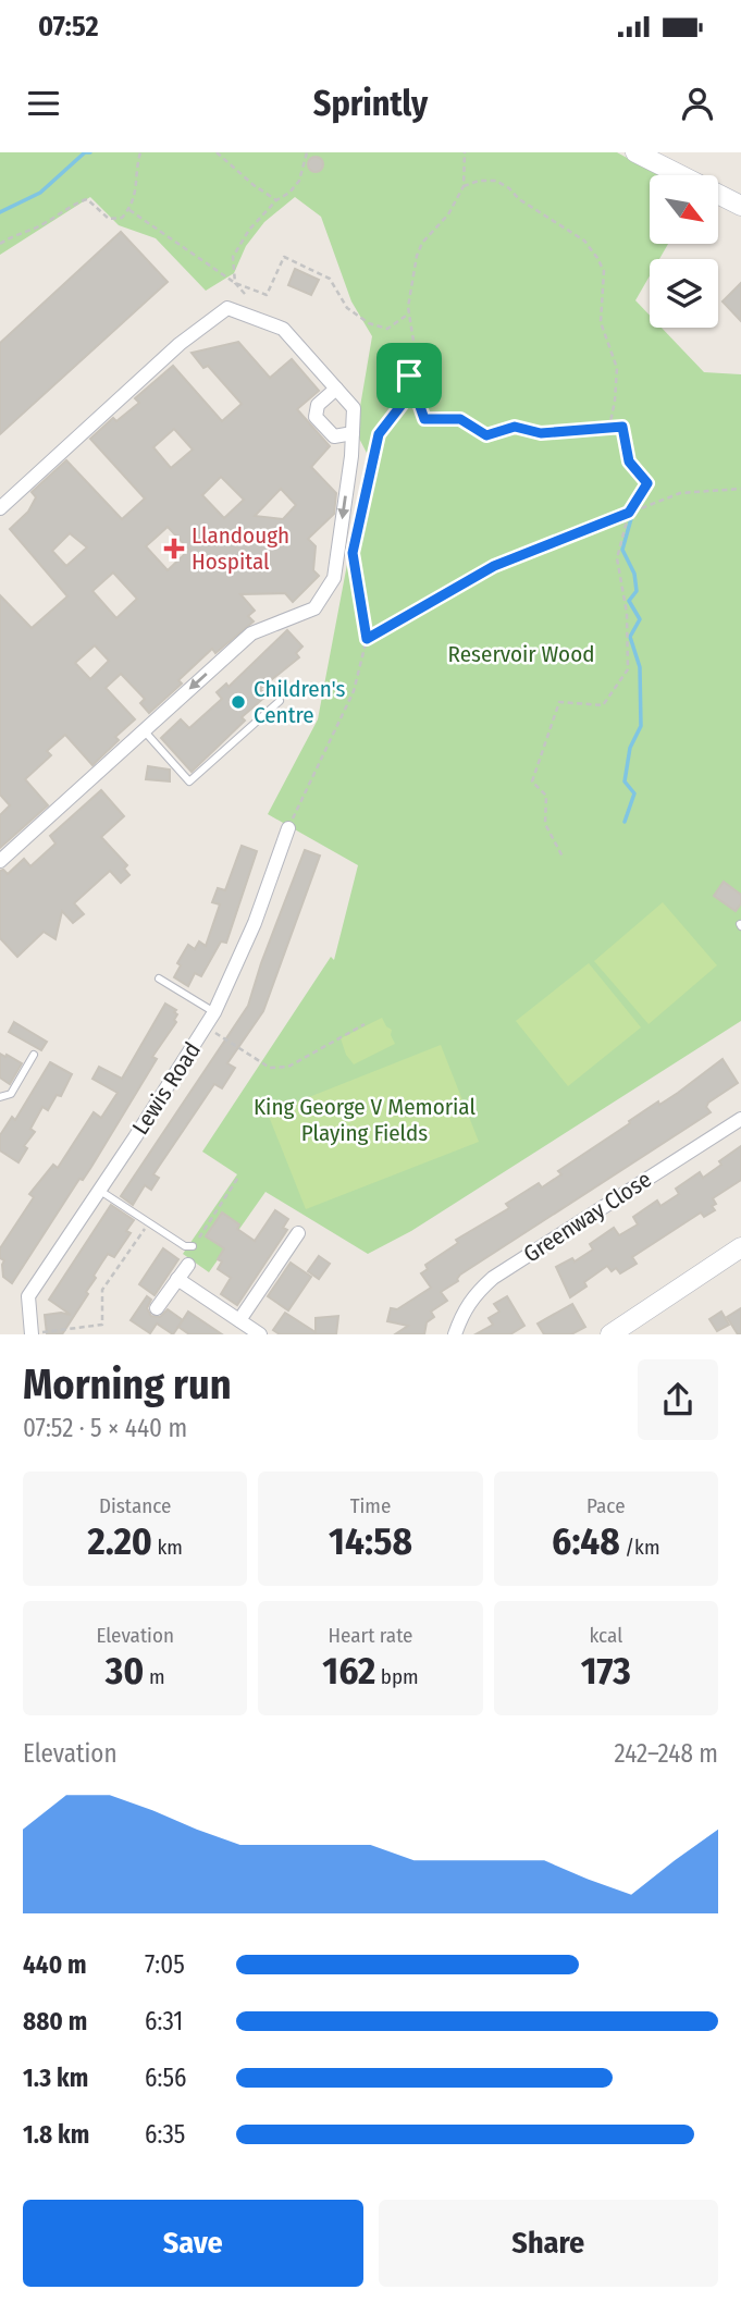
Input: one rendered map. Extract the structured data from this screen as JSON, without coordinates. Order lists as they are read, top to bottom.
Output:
{
  "streets": {
    "street": ["Lewis Road", "Greenway Close"]
  },
  "parks": ["Reservoir Wood", "King George V Memorial Playing Fields"],
  "places": {
    "health": ["Llandough Hospital"],
    "other": ["Children's Centre"]
  },
  "north": "bottom right",
  "page": {
    "status": "07:52",
    "header": "Sprintly",
    "heading": ["Morning run", "07:52 · 5 × 440 m"],
    "stats": [
      ["Distance", "2.20 km"],
      ["Time", "14:58"],
      ["Pace", "6:48 /km"],
      ["Elevation", "30 m"],
      ["Heart rate", "162 bpm"],
      ["kcal", "173"]
    ],
    "chart": ["Elevation", "242–248 m"],
    "list": [
      {
        "name": "440 m",
        "note": "7:05"
      },
      {
        "name": "880 m",
        "note": "6:31"
      },
      {
        "name": "1.3 km",
        "note": "6:56"
      },
      {
        "name": "1.8 km",
        "note": "6:35"
      }
    ],
    "buttons": ["Save", "Share"]
  }
}
